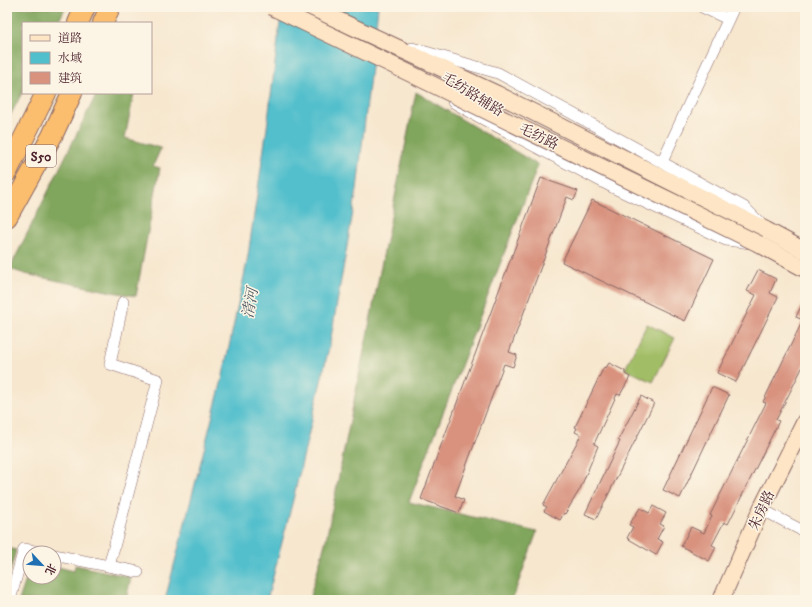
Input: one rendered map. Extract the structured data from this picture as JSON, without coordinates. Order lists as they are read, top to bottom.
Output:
{
  "streets": {
    "highway": ["S50"],
    "main road": ["毛纺路", "朱房路"],
    "street": ["毛纺路辅路"]
  },
  "crossings": [
    ["毛纺路辅路", "毛纺路"]
  ],
  "water": ["清河"],
  "legend": ["道路", "水域", "建筑"],
  "north": "bottom right"
}
